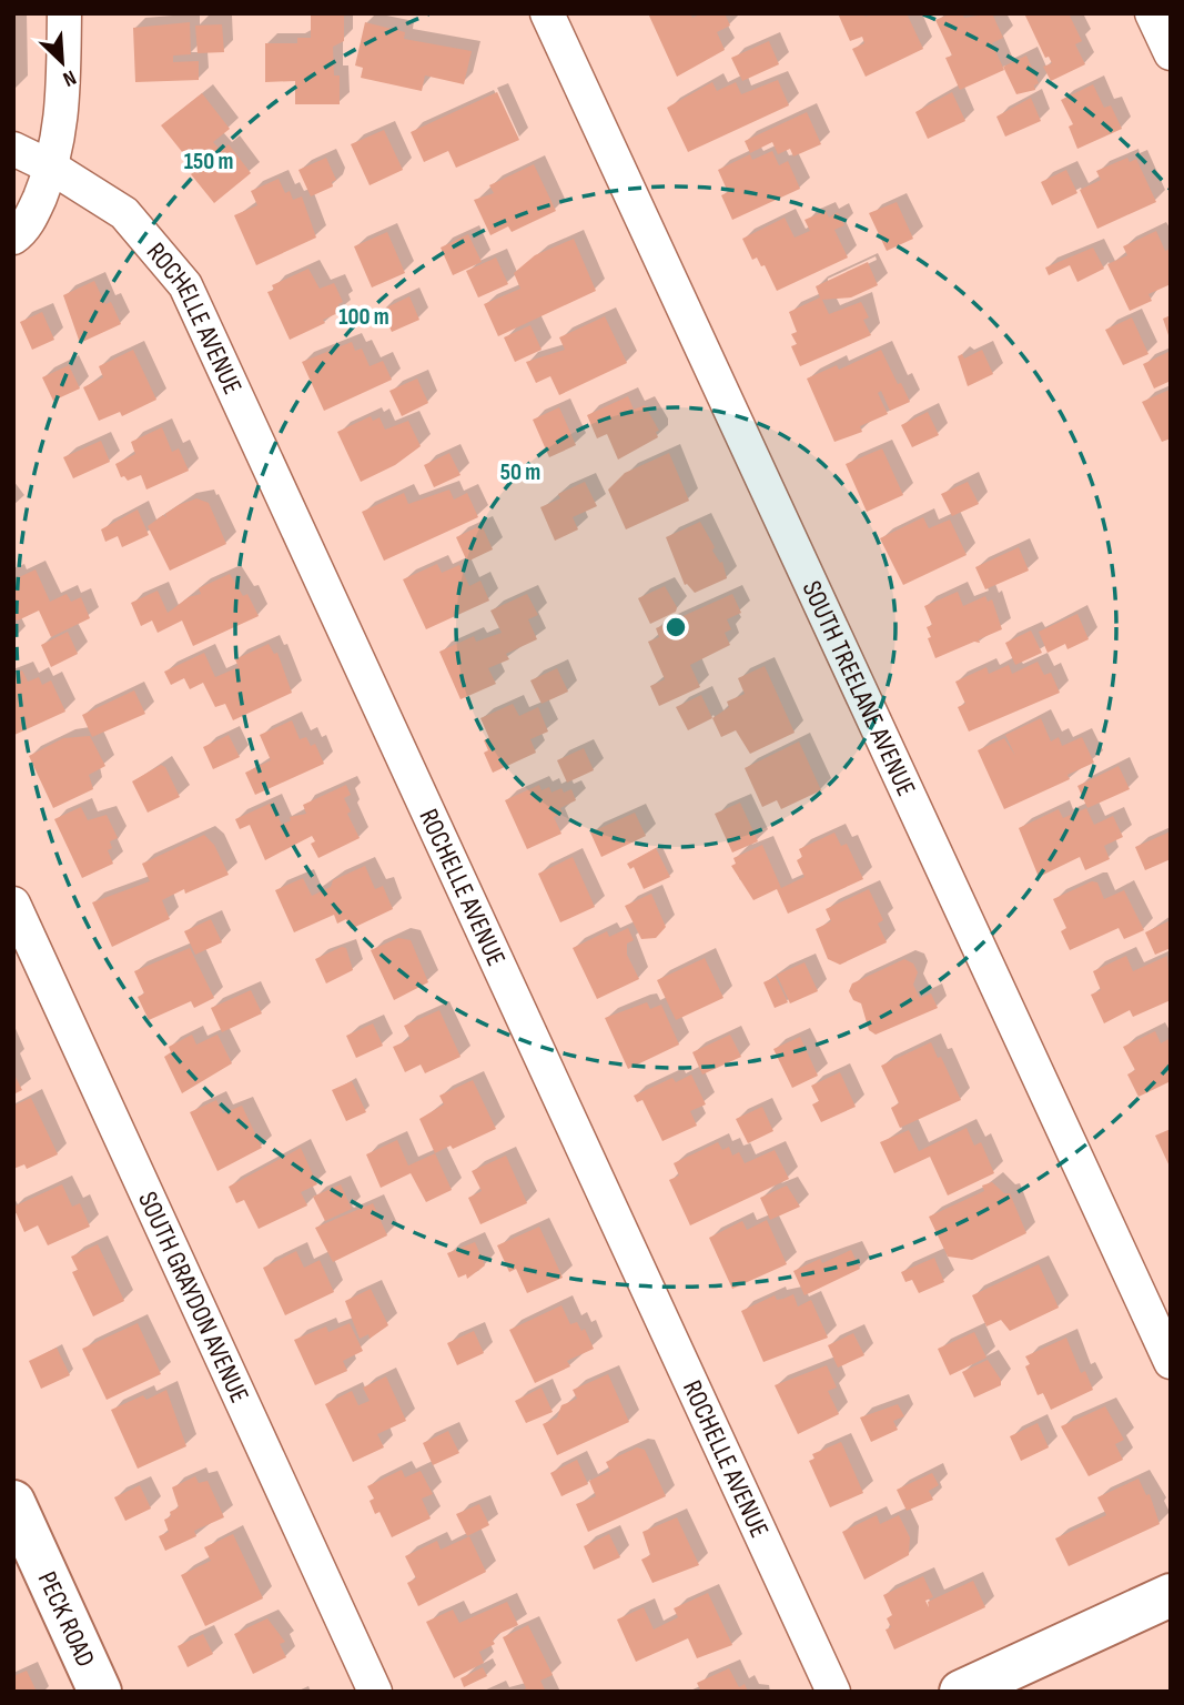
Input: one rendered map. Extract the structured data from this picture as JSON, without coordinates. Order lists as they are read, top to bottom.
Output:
{
  "streets": {
    "street": [
      "ROCHELLE AVENUE",
      "SOUTH TREELANE AVENUE",
      "SOUTH GRAYDON AVENUE",
      "PECK ROAD"
    ]
  },
  "north": "bottom right",
  "rings": ["150 m", "100 m", "50 m"]
}
